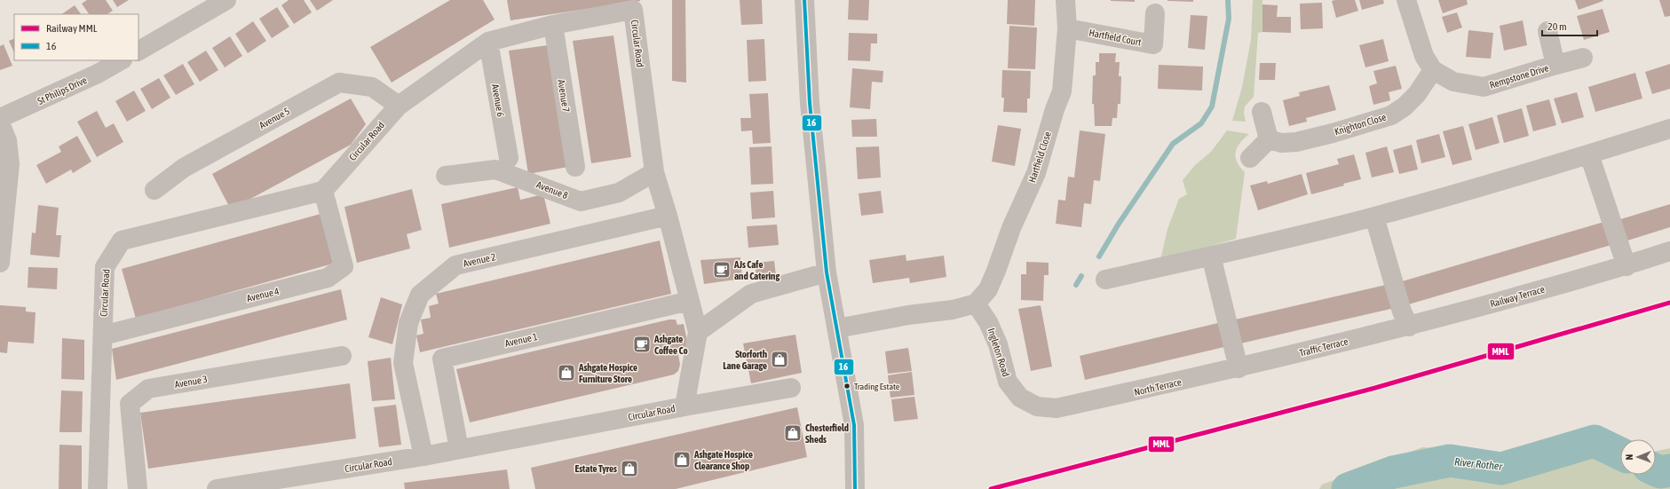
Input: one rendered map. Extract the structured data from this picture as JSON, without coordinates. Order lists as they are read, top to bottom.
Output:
{
  "streets": {
    "street": [
      "Hartfield Court",
      "Circular Road",
      "Rempstone Drive",
      "St Philips Drive",
      "Avenue 7",
      "Avenue 6",
      "Avenue 5",
      "Knighton Close",
      "Hartfield Close",
      "Avenue 8",
      "Avenue 2",
      "Avenue 4",
      "Railway Terrace",
      "Avenue 1",
      "Traffic Terrace",
      "Ingleton Road",
      "Avenue 3",
      "North Terrace"
    ]
  },
  "crossings": [
    ["Hartfield Court", "Hartfield Close"],
    ["Circular Road", "Avenue 7"],
    ["Circular Road", "Avenue 6"],
    ["Circular Road", "Avenue 5"],
    ["Circular Road", "Avenue 8"],
    ["Circular Road", "Avenue 2"],
    ["Circular Road", "Avenue 4"],
    ["Circular Road", "Avenue 1"],
    ["Rempstone Drive", "Knighton Close"],
    ["Hartfield Close", "Ingleton Road"],
    ["Railway Terrace", "Traffic Terrace"],
    ["Traffic Terrace", "North Terrace"],
    ["Ingleton Road", "North Terrace"]
  ],
  "water": ["River Rother"],
  "places": {
    "cafe": ["AJs Cafe and Catering", "Ashgate Coffee Co"],
    "shop": [
      "Storforth Lane Garage",
      "Ashgate Hospice Furniture Store",
      "Chesterfield Sheds",
      "Ashgate Hospice Clearance Shop",
      "Estate Tyres"
    ],
    "other": ["Trading Estate"]
  },
  "lines": ["transit line 16", "rail line MML"],
  "legend": ["Railway MML", "16"],
  "scale_bar": "20 m",
  "north": "left"
}
